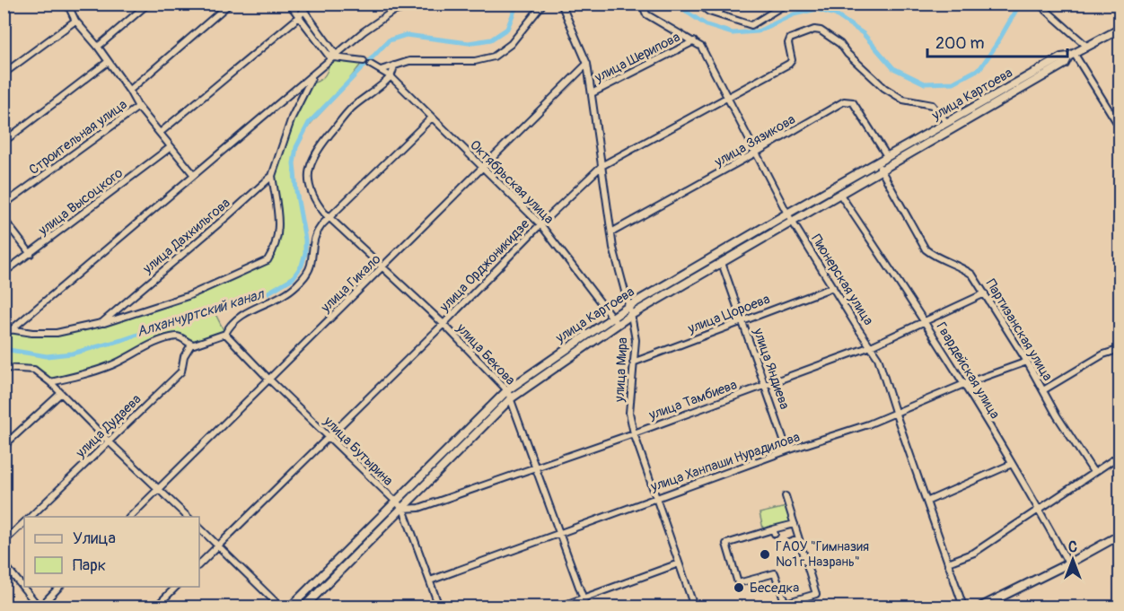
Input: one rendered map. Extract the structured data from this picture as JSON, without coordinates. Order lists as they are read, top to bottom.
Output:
{
  "streets": {
    "main road": ["улица Картоева"],
    "street": [
      "улица Шерипова",
      "Строительная улица",
      "улица Зязикова",
      "Октябрьская улица",
      "улица Высоцкого",
      "улица Дахкильгова",
      "улица Орджоникидзе",
      "Пионерская улица",
      "улица Гикало",
      "улица Цороева",
      "Партизанская улица",
      "улица Бекова",
      "улица Яндиева",
      "улица Мира",
      "Гвардейская улица",
      "улица Тамбиева",
      "улица Дудаева",
      "улица Бутырина",
      "улица Ханпаши Нурадилова"
    ]
  },
  "crossings": [
    ["улица Шерипова", "Пионерская улица"],
    ["улица Шерипова", "улица Мира"],
    ["улица Картоева", "улица Зязикова"],
    ["улица Картоева", "Октябрьская улица"],
    ["улица Картоева", "улица Орджоникидзе"],
    ["улица Картоева", "Пионерская улица"],
    ["улица Картоева", "Партизанская улица"],
    ["улица Картоева", "улица Бекова"],
    ["улица Картоева", "улица Яндиева"],
    ["улица Картоева", "улица Мира"],
    ["улица Картоева", "Гвардейская улица"],
    ["улица Картоева", "улица Тамбиева"],
    ["улица Картоева", "улица Бутырина"],
    ["улица Зязикова", "Пионерская улица"],
    ["улица Зязикова", "улица Мира"],
    ["Октябрьская улица", "улица Орджоникидзе"],
    ["Октябрьская улица", "улица Гикало"],
    ["Октябрьская улица", "улица Бекова"],
    ["улица Орджоникидзе", "Пионерская улица"],
    ["улица Орджоникидзе", "улица Бекова"],
    ["улица Орджоникидзе", "улица Мира"],
    ["улица Орджоникидзе", "улица Бутырина"],
    ["Пионерская улица", "улица Цороева"],
    ["Пионерская улица", "улица Тамбиева"],
    ["Пионерская улица", "улица Ханпаши Нурадилова"],
    ["улица Гикало", "улица Бекова"],
    ["улица Гикало", "улица Мира"],
    ["улица Гикало", "улица Бутырина"],
    ["улица Цороева", "улица Яндиева"],
    ["улица Цороева", "улица Мира"],
    ["Партизанская улица", "улица Тамбиева"],
    ["Партизанская улица", "улица Ханпаши Нурадилова"],
    ["улица Бекова", "улица Тамбиева"],
    ["улица Бекова", "улица Ханпаши Нурадилова"],
    ["улица Яндиева", "улица Тамбиева"],
    ["улица Яндиева", "улица Ханпаши Нурадилова"],
    ["улица Мира", "улица Тамбиева"],
    ["улица Мира", "улица Ханпаши Нурадилова"],
    ["Гвардейская улица", "улица Тамбиева"],
    ["Гвардейская улица", "улица Ханпаши Нурадилова"],
    ["улица Тамбиева", "улица Бутырина"]
  ],
  "water": ["Алханчуртский канал"],
  "places": ["ГАОУ \"Гимназия №1 г.Назрань\"", "Беседка"],
  "legend": ["Улица", "Парк"],
  "scale_bar": "200 m",
  "north": "top"
}
